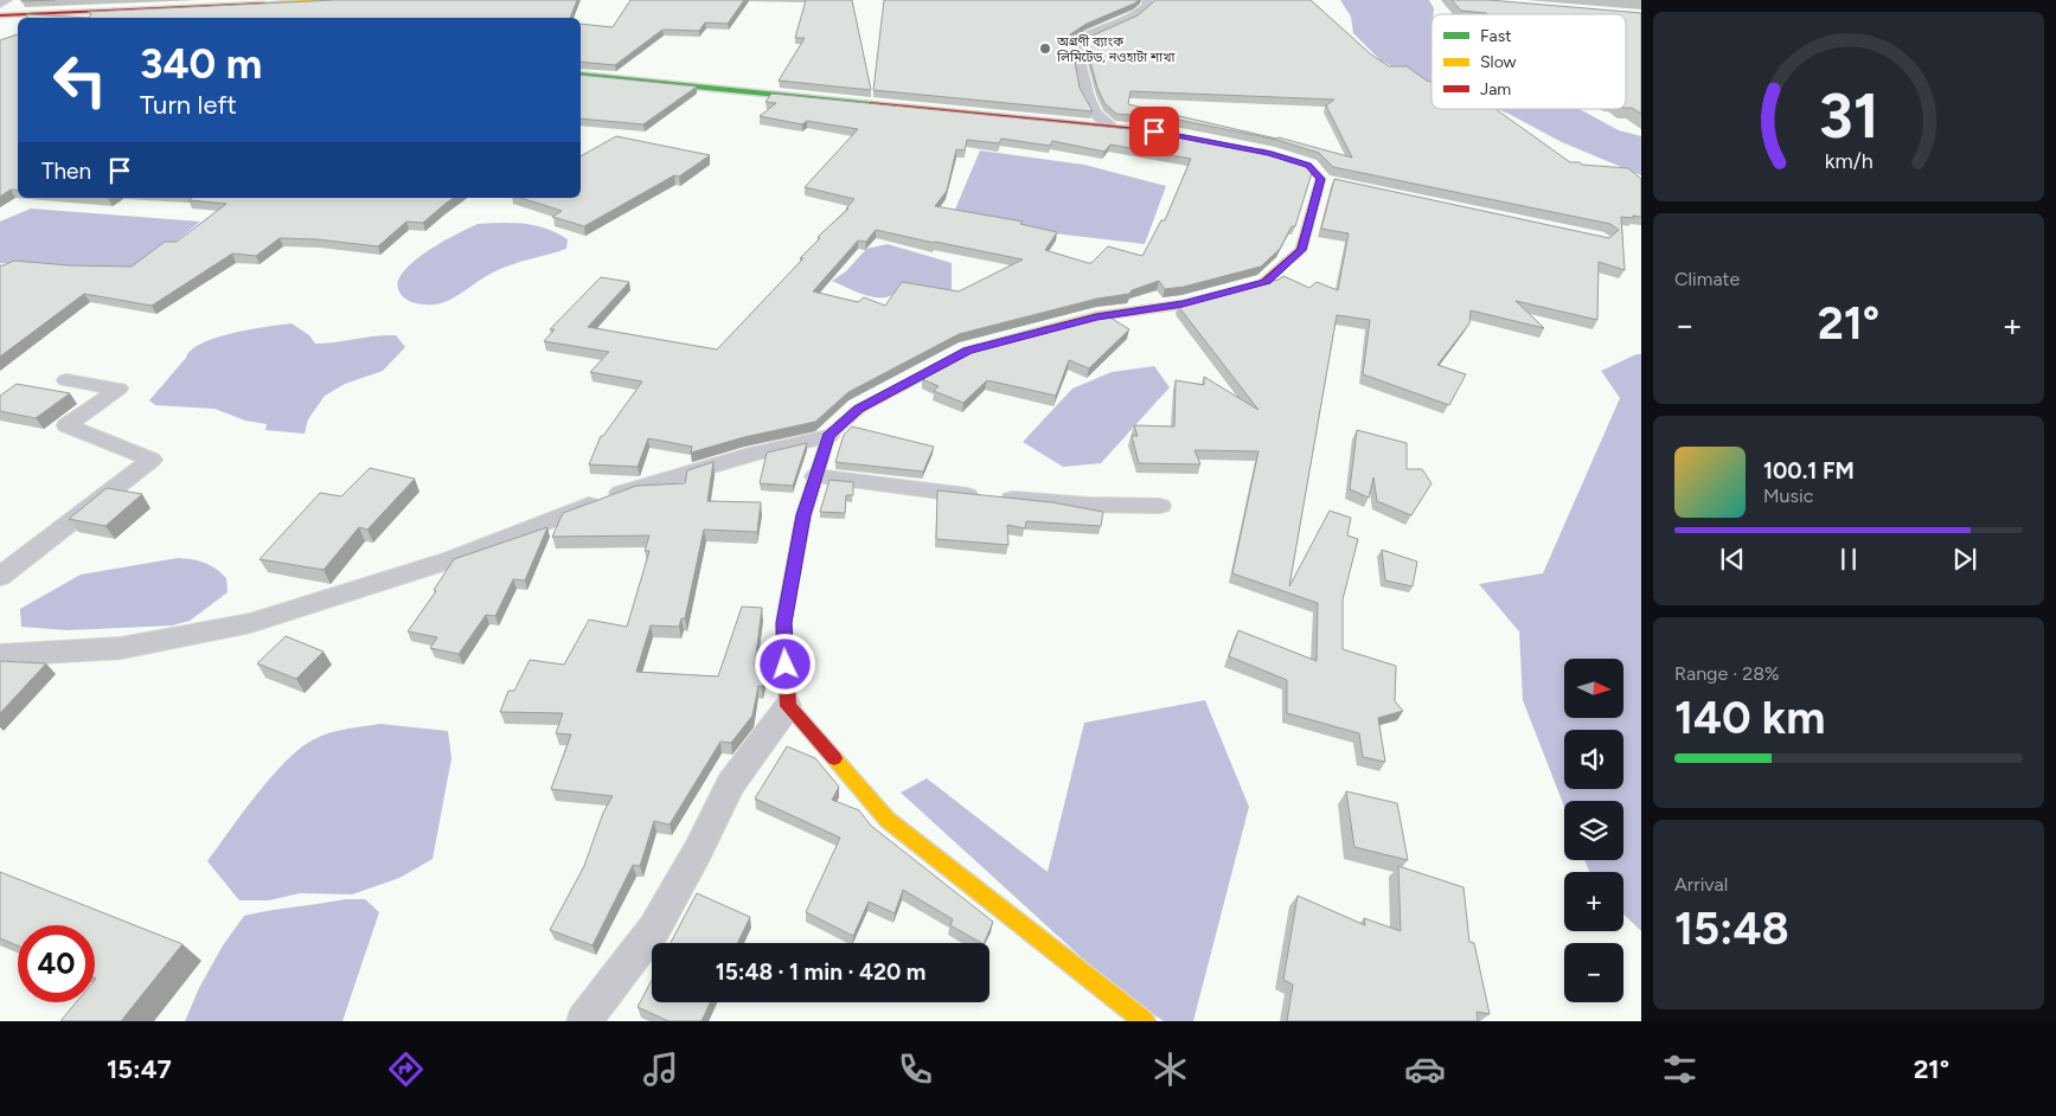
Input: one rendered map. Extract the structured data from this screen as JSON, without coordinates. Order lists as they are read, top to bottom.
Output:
{
  "places": ["অগ্রণী ব্যাংক লিমিটেড, নওহাটা শাখা"],
  "legend": ["Fast", "Slow", "Jam"],
  "north": "right",
  "page": {
    "turn": ["340 m", "Turn left"],
    "then": "Then",
    "tile": [
      "Climate",
      ["Range · 28%", "140 km"],
      ["Arrival", "15:48"]
    ],
    "heat": ["−", "21°", "+"],
    "song": ["100.1 FM", "Music"],
    "map_buttons": ["+", "−"],
    "limit": "40",
    "trip": "15:48 · 1 min · 420 m",
    "tabs": ["15:47", "21°"],
    "gauge": ["31", "km/h"]
  }
}
